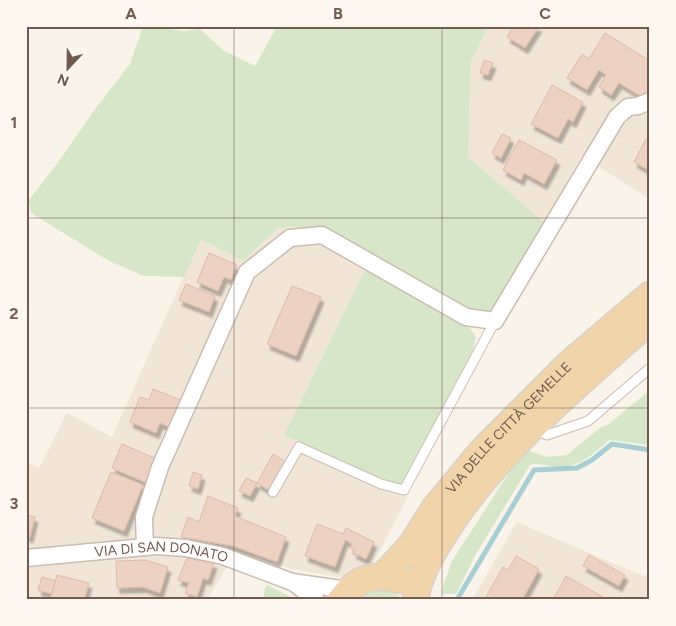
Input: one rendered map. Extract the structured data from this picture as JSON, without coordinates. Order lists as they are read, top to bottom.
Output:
{
  "streets": {
    "main road": ["VIA DELLE CITTÀ GEMELLE"],
    "street": ["VIA DI SAN DONATO"]
  },
  "north": "bottom",
  "grid": {
    "columns": ["A", "B", "C"],
    "rows": ["1", "2", "3"]
  }
}
